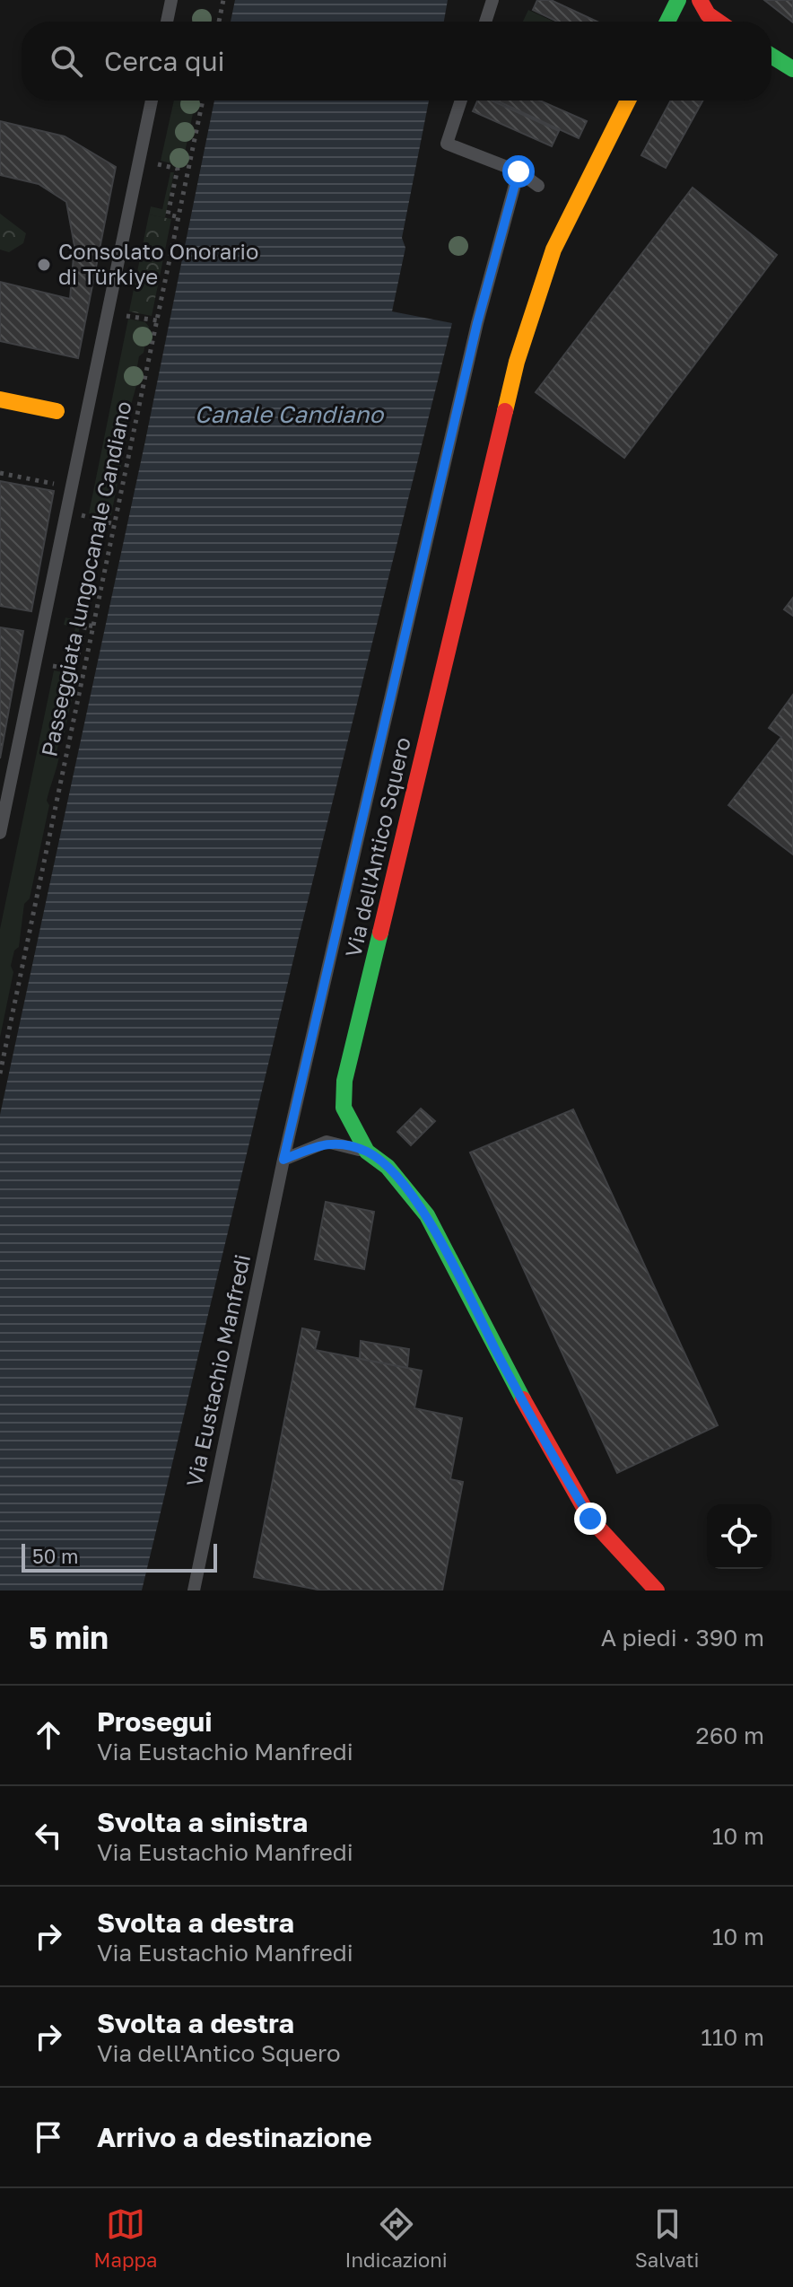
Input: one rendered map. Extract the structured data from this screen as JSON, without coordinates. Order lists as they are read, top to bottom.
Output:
{
  "streets": {
    "street": ["Via dell'Antico Squero"],
    "lane": ["Via Eustachio Manfredi"],
    "path": ["Passeggiata lungocanale Candiano"]
  },
  "water": ["Canale Candiano"],
  "places": ["Consolato Onorario di Türkiye"],
  "scale_bar": "50 m",
  "page": {
    "search": "Cerca qui",
    "scale": "50 m",
    "heading": ["5 min", "A piedi · 390 m"],
    "list": [
      ["Prosegui", "Via Eustachio Manfredi", "260 m"],
      ["Svolta a sinistra", "Via Eustachio Manfredi", "10 m"],
      ["Svolta a destra", "Via Eustachio Manfredi", "10 m"],
      ["Svolta a destra", "Via dell'Antico Squero", "110 m"],
      "Arrivo a destinazione"
    ],
    "nav": ["Mappa", "Indicazioni", "Salvati"]
  }
}
